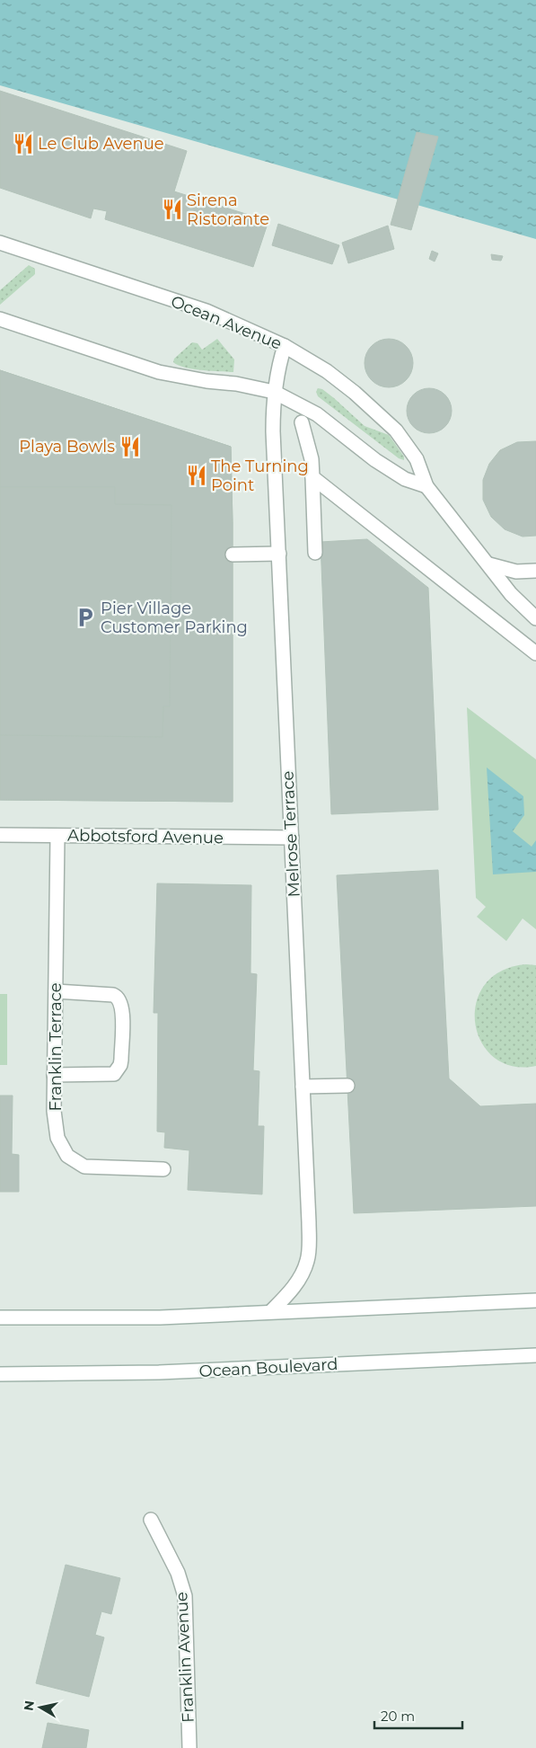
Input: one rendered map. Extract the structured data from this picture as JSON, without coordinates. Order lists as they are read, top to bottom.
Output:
{
  "streets": {
    "street": [
      "Ocean Avenue",
      "Melrose Terrace",
      "Abbotsford Avenue",
      "Franklin Terrace",
      "Ocean Boulevard",
      "Franklin Avenue"
    ]
  },
  "crossings": [
    ["Ocean Avenue", "Melrose Terrace"],
    ["Melrose Terrace", "Abbotsford Avenue"],
    ["Abbotsford Avenue", "Franklin Terrace"]
  ],
  "places": {
    "restaurant": [
      "Le Club Avenue",
      "Sirena Ristorante",
      "Playa Bowls",
      "The Turning Point"
    ],
    "parking": ["Pier Village Customer Parking"]
  },
  "scale_bar": "20 m",
  "north": "left"
}
